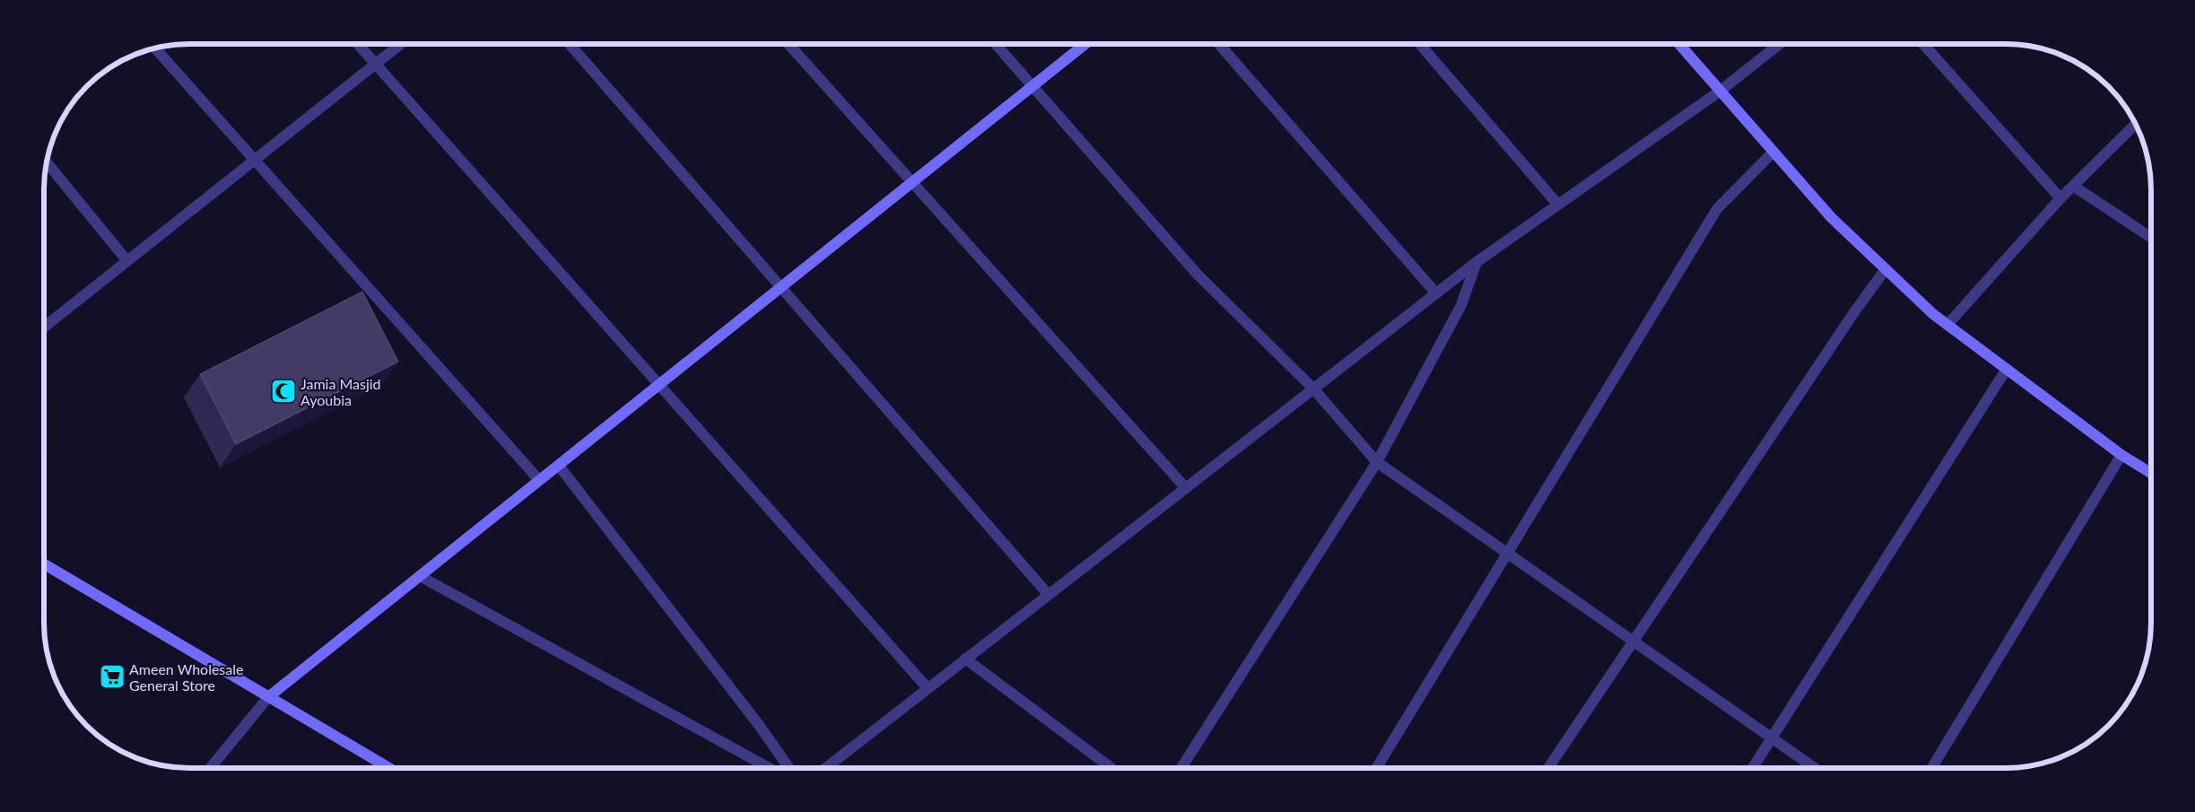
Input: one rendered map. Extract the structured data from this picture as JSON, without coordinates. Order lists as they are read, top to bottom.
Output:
{
  "places": {
    "mosque": ["Jamia Masjid Ayoubia"],
    "supermarket": ["Ameen Wholesale General Store"]
  }
}
